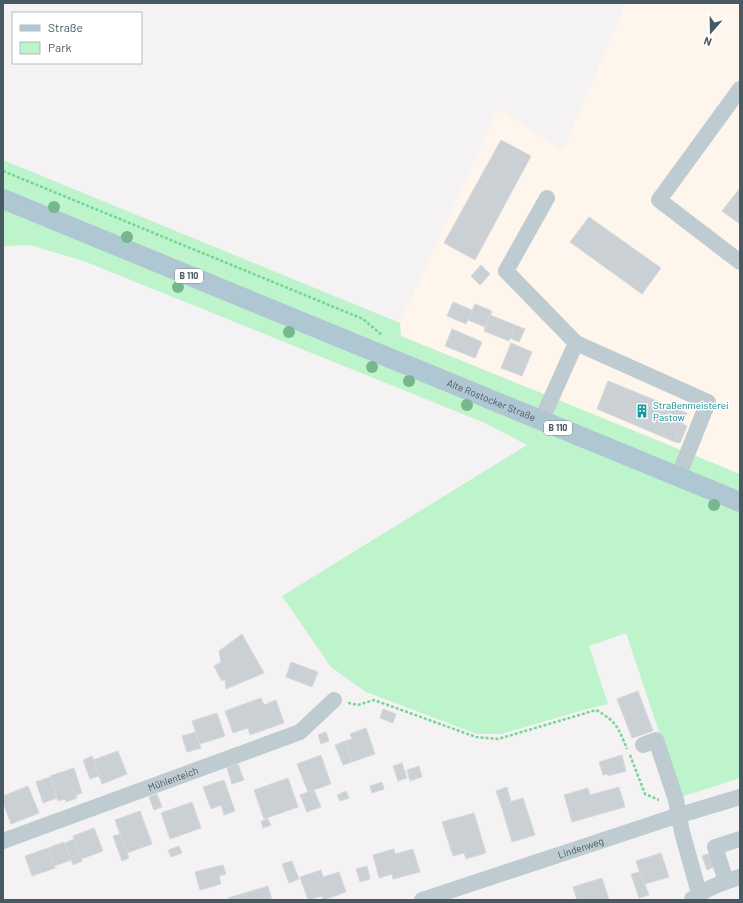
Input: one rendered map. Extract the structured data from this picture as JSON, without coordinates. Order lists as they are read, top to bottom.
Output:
{
  "streets": {
    "main road": ["B 110", "Alte Rostocker Straße"],
    "street": ["Mühlenteich", "Lindenweg"]
  },
  "crossings": [
    ["B 110", "Alte Rostocker Straße"]
  ],
  "places": {
    "building": ["Straßenmeisterei Pastow"]
  },
  "legend": ["Straße", "Park"],
  "north": "bottom"
}
